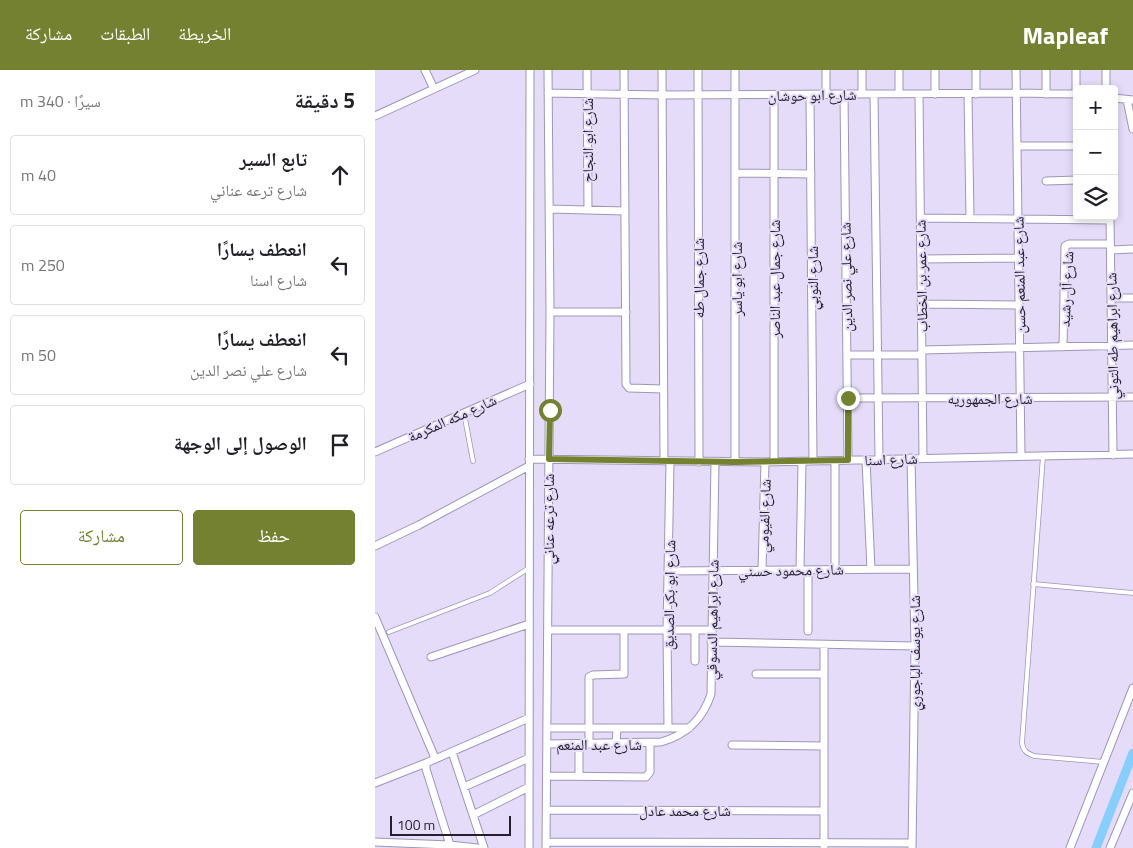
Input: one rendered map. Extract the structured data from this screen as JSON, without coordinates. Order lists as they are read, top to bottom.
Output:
{
  "streets": {
    "street": [
      "شارع ابو حوشان",
      "شارع ابو النجاح",
      "شارع عبد المنعم حسن",
      "شارع عمر بن الخطاب",
      "شارع علي نصر الدين",
      "شارع جمال طه",
      "شارع النوبي",
      "شارع ابو ياسر",
      "شارع جمال عبد الناصر",
      "شارع آل رشيد",
      "شارع ابراهيم طه التوني",
      "شارع الجمهوريه",
      "شارع مكه المكرمة",
      "شارع اسنا",
      "شارع الفيومي",
      "شارع ترعه عناني",
      "شارع محمود حسني",
      "شارع ابو بكر الصديق",
      "شارع ابراهيم الدسوقي",
      "شارع يوسف الباجوري",
      "شارع عبد المنعم",
      "شارع محمد عادل"
    ]
  },
  "crossings": [
    ["شارع ابو حوشان", "شارع ابو النجاح"],
    ["شارع ابو حوشان", "شارع عبد المنعم حسن"],
    ["شارع ابو حوشان", "شارع عمر بن الخطاب"],
    ["شارع ابو حوشان", "شارع علي نصر الدين"],
    ["شارع ابو حوشان", "شارع جمال طه"],
    ["شارع ابو حوشان", "شارع النوبي"],
    ["شارع ابو حوشان", "شارع ابو ياسر"],
    ["شارع ابو حوشان", "شارع جمال عبد الناصر"],
    ["شارع ابو حوشان", "شارع ترعه عناني"],
    ["شارع ابو حوشان", "شارع ابو بكر الصديق"],
    ["شارع عبد المنعم حسن", "شارع الجمهوريه"],
    ["شارع عبد المنعم حسن", "شارع اسنا"],
    ["شارع عمر بن الخطاب", "شارع الجمهوريه"],
    ["شارع عمر بن الخطاب", "شارع اسنا"],
    ["شارع علي نصر الدين", "شارع الجمهوريه"],
    ["شارع علي نصر الدين", "شارع اسنا"],
    ["شارع جمال طه", "شارع اسنا"],
    ["شارع النوبي", "شارع اسنا"],
    ["شارع ابو ياسر", "شارع اسنا"],
    ["شارع جمال عبد الناصر", "شارع اسنا"],
    ["شارع آل رشيد", "شارع ابراهيم طه التوني"],
    ["شارع ابراهيم طه التوني", "شارع الجمهوريه"],
    ["شارع ابراهيم طه التوني", "شارع اسنا"],
    ["شارع مكه المكرمة", "شارع ترعه عناني"],
    ["شارع اسنا", "شارع الفيومي"],
    ["شارع اسنا", "شارع ترعه عناني"],
    ["شارع اسنا", "شارع ابو بكر الصديق"],
    ["شارع اسنا", "شارع ابراهيم الدسوقي"],
    ["شارع اسنا", "شارع يوسف الباجوري"],
    ["شارع الفيومي", "شارع محمود حسني"],
    ["شارع ترعه عناني", "شارع عبد المنعم"],
    ["شارع ترعه عناني", "شارع محمد عادل"],
    ["شارع محمود حسني", "شارع ابو بكر الصديق"],
    ["شارع محمود حسني", "شارع ابراهيم الدسوقي"],
    ["شارع محمود حسني", "شارع يوسف الباجوري"],
    ["شارع ابراهيم الدسوقي", "شارع عبد المنعم"]
  ],
  "scale_bar": "100 m",
  "page": {
    "header": "Mapleaf",
    "nav": ["الخريطة", "الطبقات", "مشاركة"],
    "heading": ["5 دقيقة", "سيرًا · 340 m"],
    "map_buttons": ["+", "−"],
    "list": [
      ["تابع السير", "شارع ترعه عناني", "40 m"],
      ["انعطف يسارًا", "شارع اسنا", "250 m"],
      ["انعطف يسارًا", "شارع علي نصر الدين", "50 m"],
      "الوصول إلى الوجهة"
    ],
    "buttons": ["حفظ", "مشاركة"],
    "scale": "100 m"
  }
}
